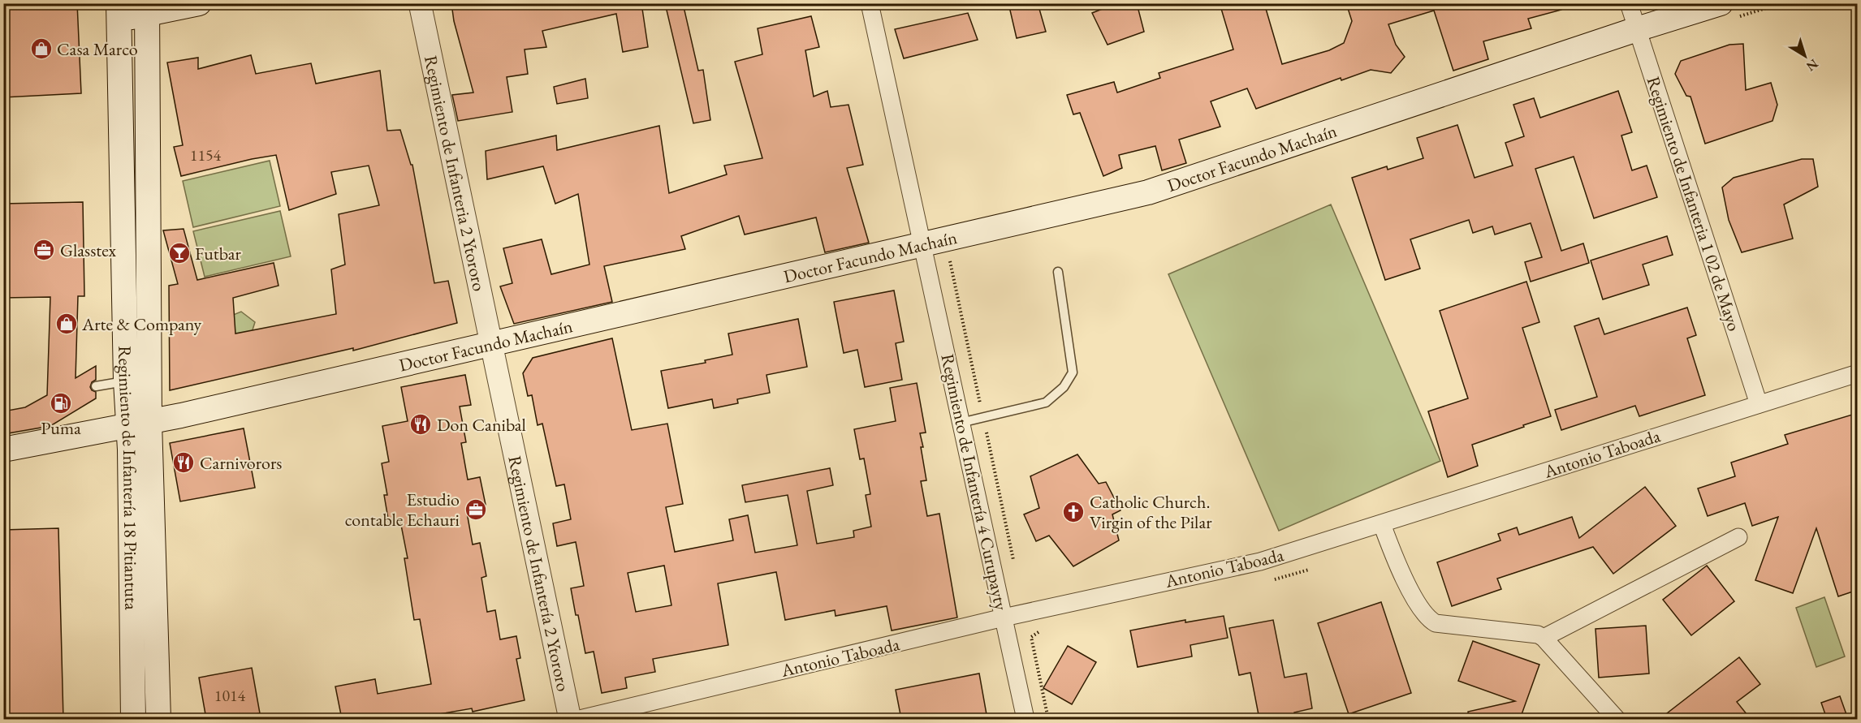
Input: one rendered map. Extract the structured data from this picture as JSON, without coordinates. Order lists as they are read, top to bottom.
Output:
{
  "streets": {
    "main road": ["Doctor Facundo Machaín", "Regimiento de Infantería 18 Pitiantuta"],
    "street": [
      "Regimiento de Infanteria 2 Ytororo",
      "Regimiento de Infanteria 1 02 de Mayo",
      "Antonio Taboada",
      "Regimiento de Infantería 4 Curupayty",
      "Regimiento de Infantería 2 Ytororo"
    ]
  },
  "crossings": [
    ["Doctor Facundo Machaín", "Regimiento de Infanteria 2 Ytororo"],
    ["Doctor Facundo Machaín", "Regimiento de Infanteria 1 02 de Mayo"],
    ["Doctor Facundo Machaín", "Regimiento de Infantería 18 Pitiantuta"],
    ["Doctor Facundo Machaín", "Regimiento de Infantería 4 Curupayty"],
    ["Doctor Facundo Machaín", "Regimiento de Infantería 2 Ytororo"],
    ["Regimiento de Infanteria 2 Ytororo", "Regimiento de Infantería 2 Ytororo"],
    ["Regimiento de Infanteria 1 02 de Mayo", "Antonio Taboada"],
    ["Antonio Taboada", "Regimiento de Infantería 4 Curupayty"]
  ],
  "places": {
    "shop": ["Casa Marco", "Arte & Company"],
    "office": ["Glasstex", "Estudio contable Echauri"],
    "bar": ["Futbar"],
    "fuel station": ["Puma"],
    "restaurant": ["Don Canibal", "Carnivorors"],
    "church": ["Catholic Church. Virgin of the Pilar"]
  },
  "house_numbers": ["1154", "1014"],
  "north": "bottom right"
}
